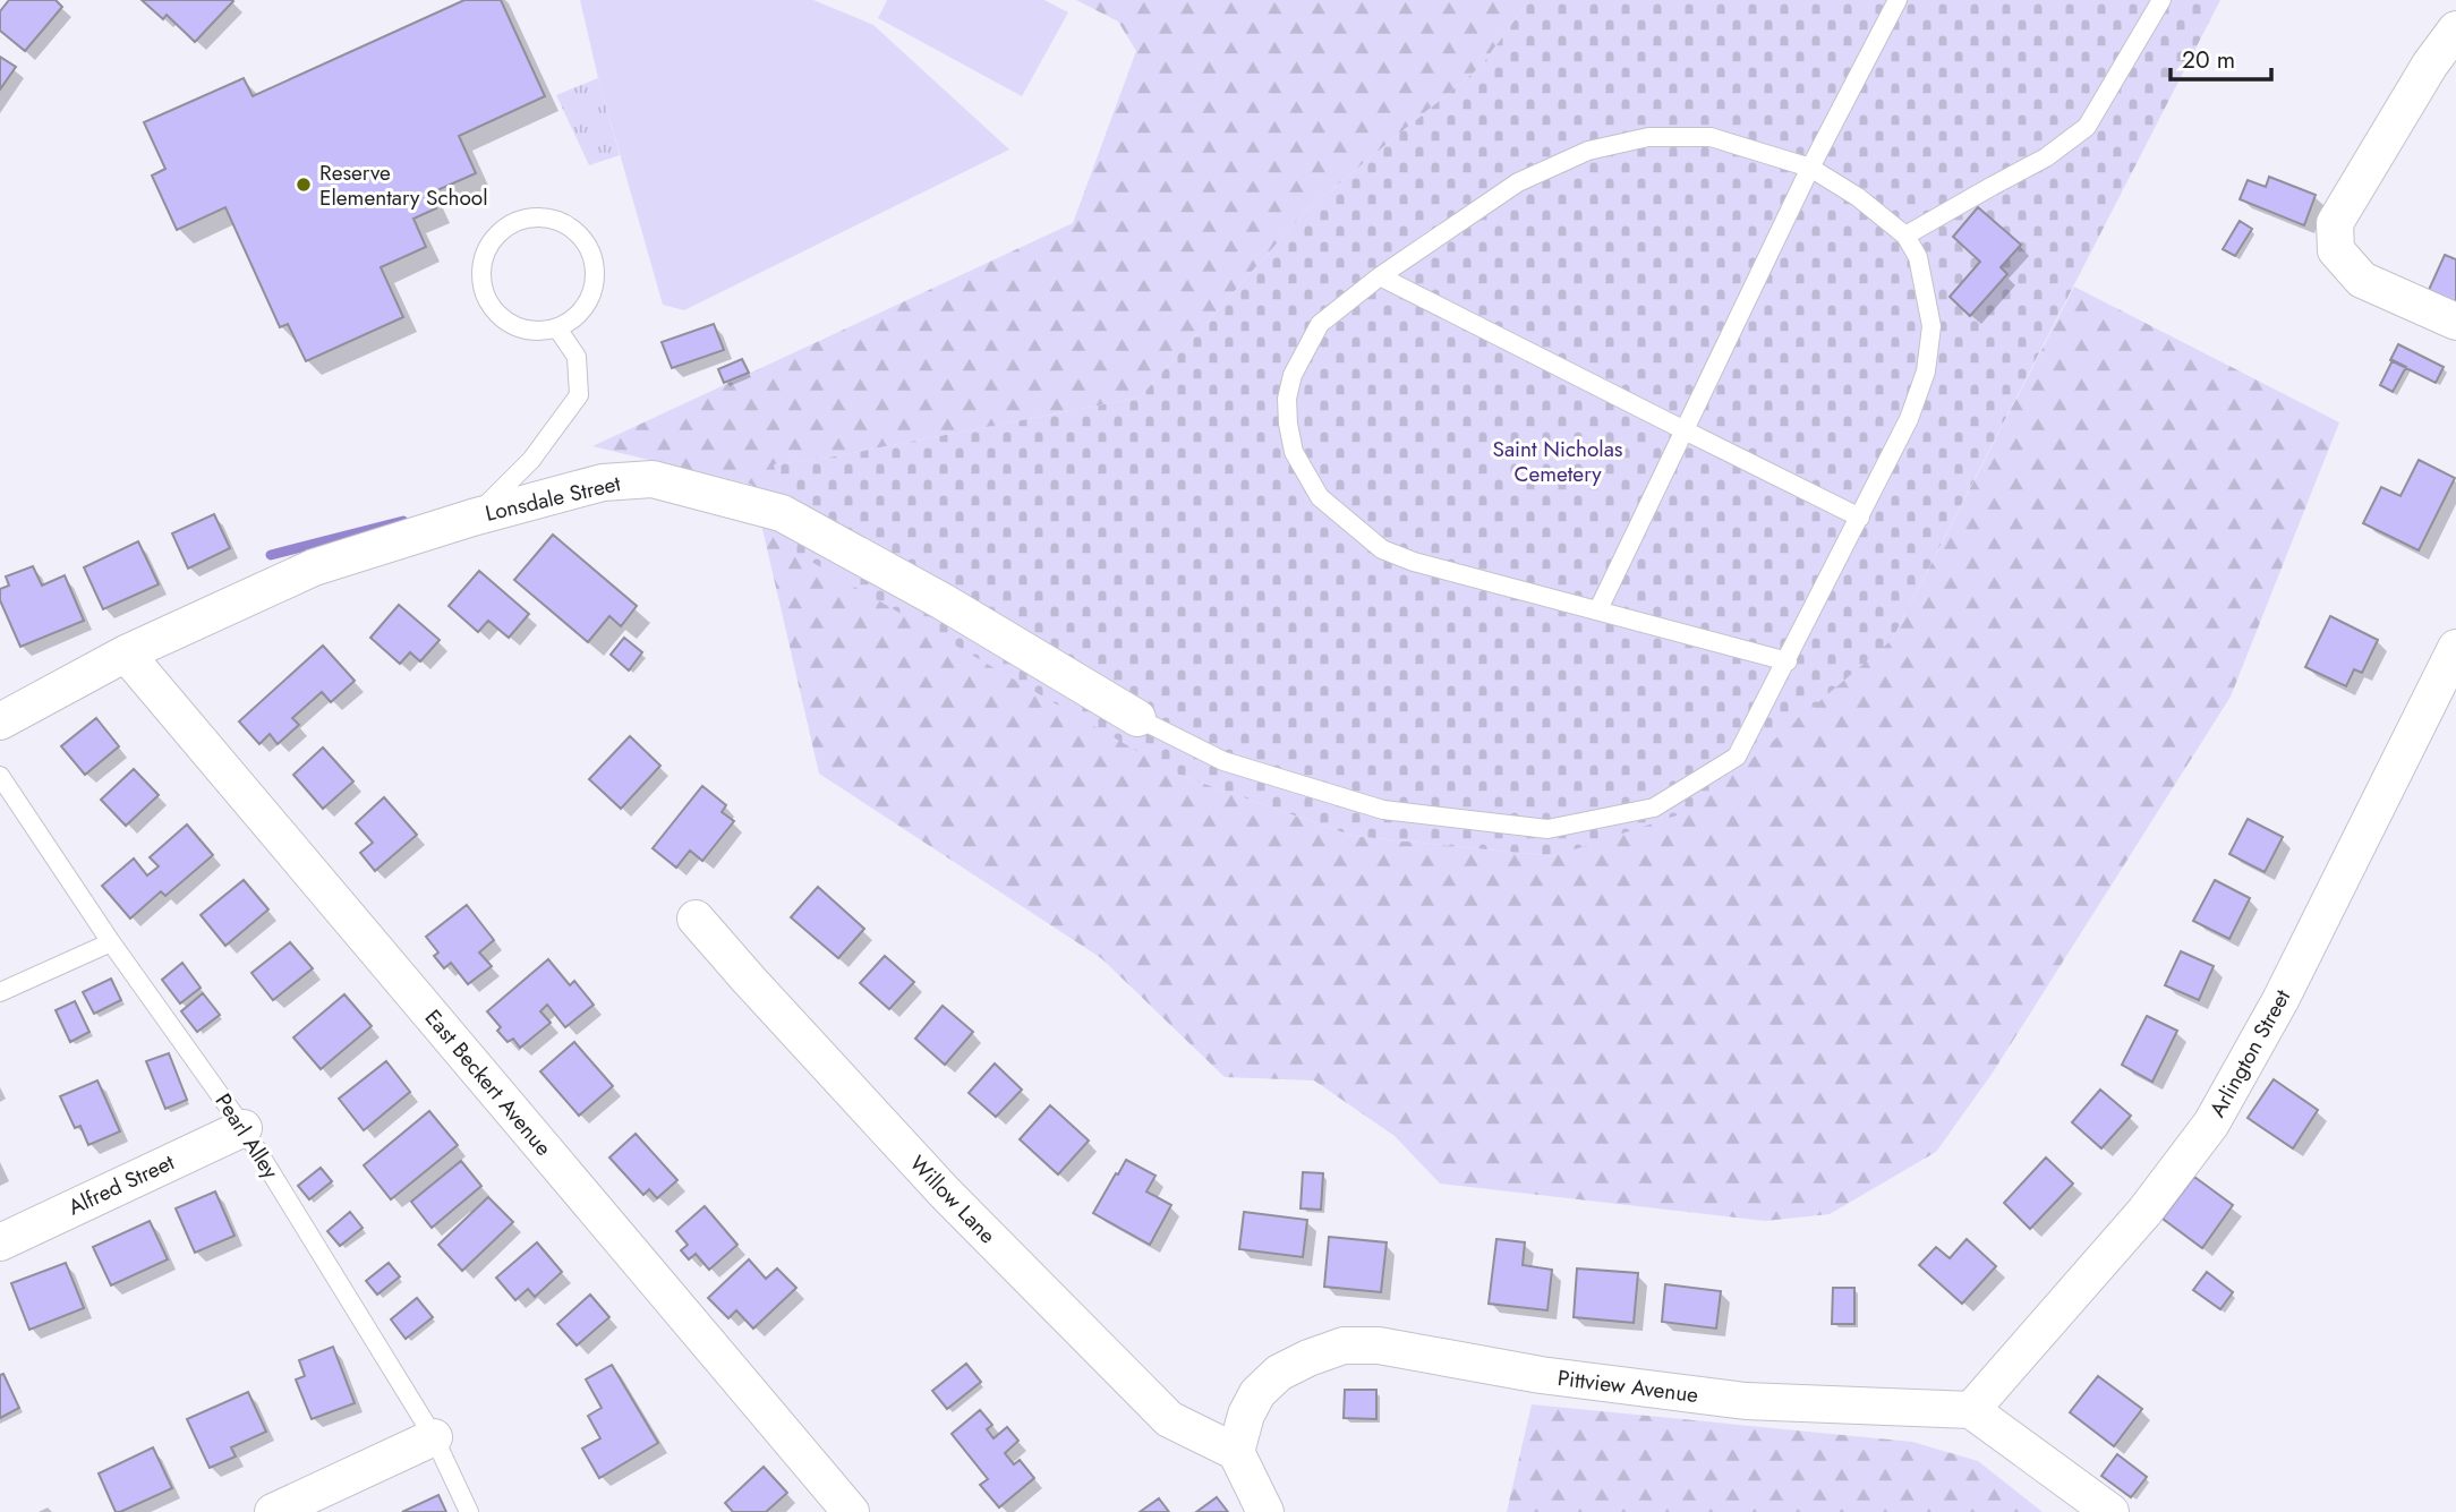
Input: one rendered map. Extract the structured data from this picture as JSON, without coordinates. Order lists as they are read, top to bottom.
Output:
{
  "streets": {
    "street": [
      "Lonsdale Street",
      "Arlington Street",
      "East Beckert Avenue",
      "Alfred Street",
      "Willow Lane",
      "Pittview Avenue"
    ],
    "lane": ["Pearl Alley"]
  },
  "crossings": [
    ["Lonsdale Street", "East Beckert Avenue"],
    ["Arlington Street", "Pittview Avenue"],
    ["Pearl Alley", "Alfred Street"],
    ["Willow Lane", "Pittview Avenue"]
  ],
  "parks": ["Saint Nicholas Cemetery"],
  "places": ["Reserve Elementary School"],
  "scale_bar": "20 m"
}
